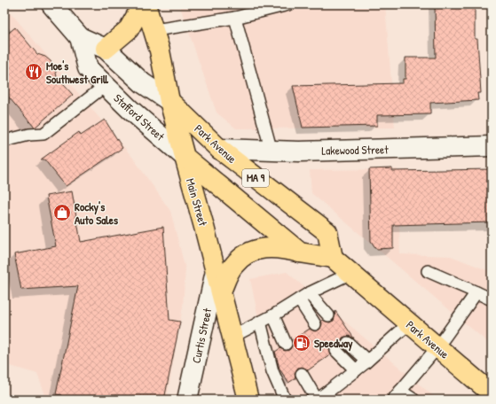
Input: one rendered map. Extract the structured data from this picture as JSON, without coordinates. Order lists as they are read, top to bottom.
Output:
{
  "streets": {
    "main road": ["Park Avenue", "MA 9", "Main Street"],
    "street": ["Stafford Street", "Lakewood Street", "Curtis Street"]
  },
  "crossings": [
    ["Stafford Street", "Park Avenue"],
    ["Stafford Street", "MA 9"],
    ["Stafford Street", "Main Street"],
    ["Park Avenue", "Lakewood Street"],
    ["Park Avenue", "MA 9"],
    ["Park Avenue", "Main Street"],
    ["MA 9", "Main Street"],
    ["Main Street", "Curtis Street"]
  ],
  "places": {
    "restaurant": ["Moe's Southwest Grill"],
    "shop": ["Rocky's Auto Sales"],
    "fuel station": ["Speedway"]
  }
}
